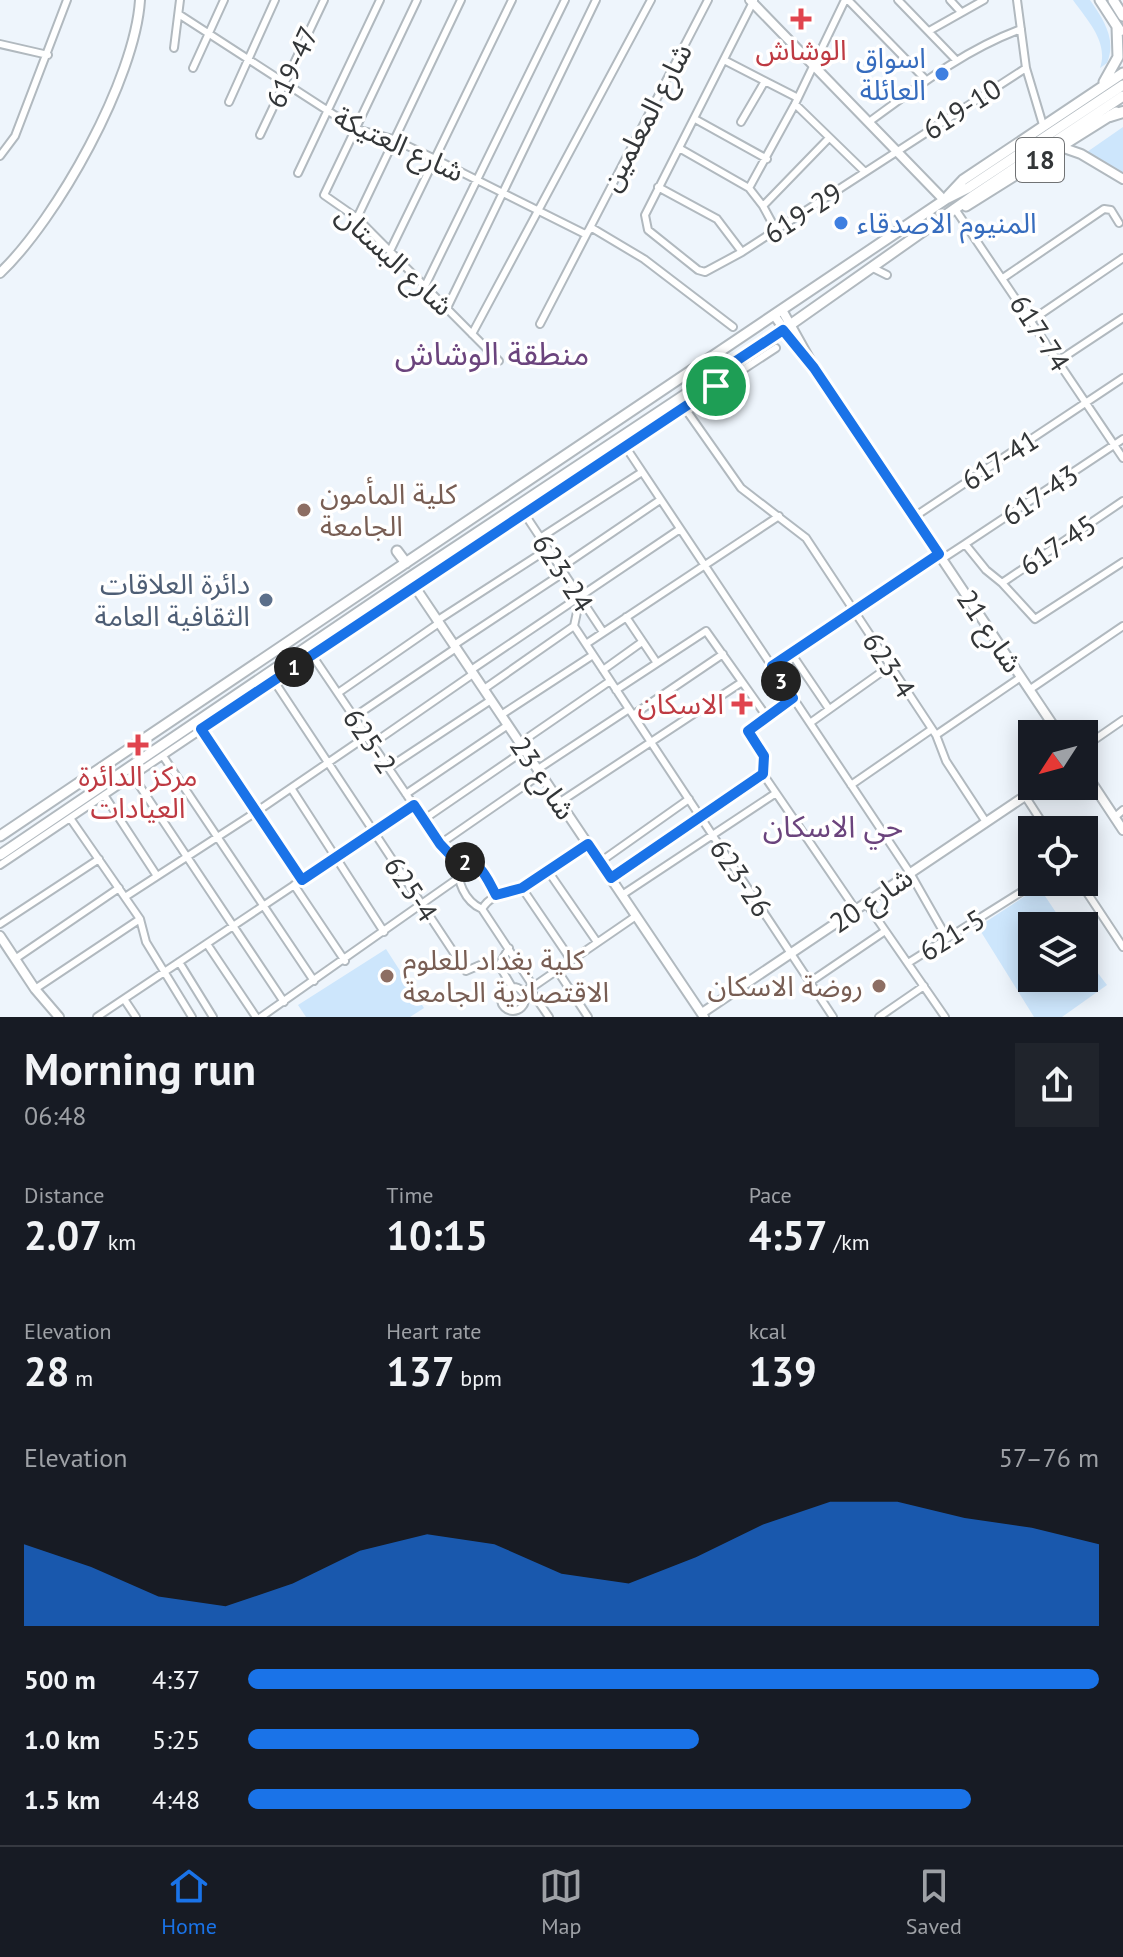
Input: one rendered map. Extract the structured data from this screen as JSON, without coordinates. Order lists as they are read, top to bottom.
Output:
{
  "streets": {
    "main road": ["18"],
    "street": [
      "619-47",
      "619-10",
      "شارع المعلمين",
      "شارع العتيکة",
      "619-29",
      "شارع البستان",
      "617-74",
      "617-41",
      "617-43",
      "617-45",
      "623-24",
      "شارع 21",
      "623-4",
      "625-2",
      "شارع 23",
      "623-26",
      "625-4",
      "شارع 20",
      "621-5"
    ]
  },
  "crossings": [
    ["619-47", "شارع العتيکة"],
    ["619-10", "18"],
    ["619-10", "619-29"],
    ["شارع المعلمين", "شارع العتيکة"],
    ["شارع العتيکة", "شارع البستان"],
    ["18", "617-74"],
    ["18", "شارع 21"],
    ["18", "شارع 23"],
    ["617-74", "617-41"],
    ["617-74", "617-43"],
    ["617-41", "شارع 21"],
    ["617-43", "شارع 21"],
    ["617-43", "623-4"],
    ["623-4", "شارع 20"],
    ["شارع 23", "شارع 20"],
    ["623-26", "شارع 20"]
  ],
  "districts": ["منطقة الوشاش", "حي الاسكان"],
  "places": {
    "health": ["الوشاش", "الاسكان", "مركز الدائرة العيادات"],
    "other": [
      "اسواق العائلة",
      "المنيوم الاصدقاء",
      "كلية المأمون الجامعة",
      "دائرة العلاقات الثقافية العامة",
      "كلية بغداد للعلوم الاقتصادية الجامعة",
      "روضة الاسكان"
    ]
  },
  "north": "bottom left",
  "page": {
    "pins": ["1", "3", "2"],
    "heading": ["Morning run", "06:48"],
    "stats": [
      ["Distance", "2.07 km"],
      ["Time", "10:15"],
      ["Pace", "4:57 /km"],
      ["Elevation", "28 m"],
      ["Heart rate", "137 bpm"],
      ["kcal", "139"]
    ],
    "chart": ["Elevation", "57–76 m"],
    "list": [
      {
        "name": "500 m",
        "note": "4:37"
      },
      {
        "name": "1.0 km",
        "note": "5:25"
      },
      {
        "name": "1.5 km",
        "note": "4:48"
      }
    ],
    "tabs": ["Home", "Map", "Saved"]
  }
}
